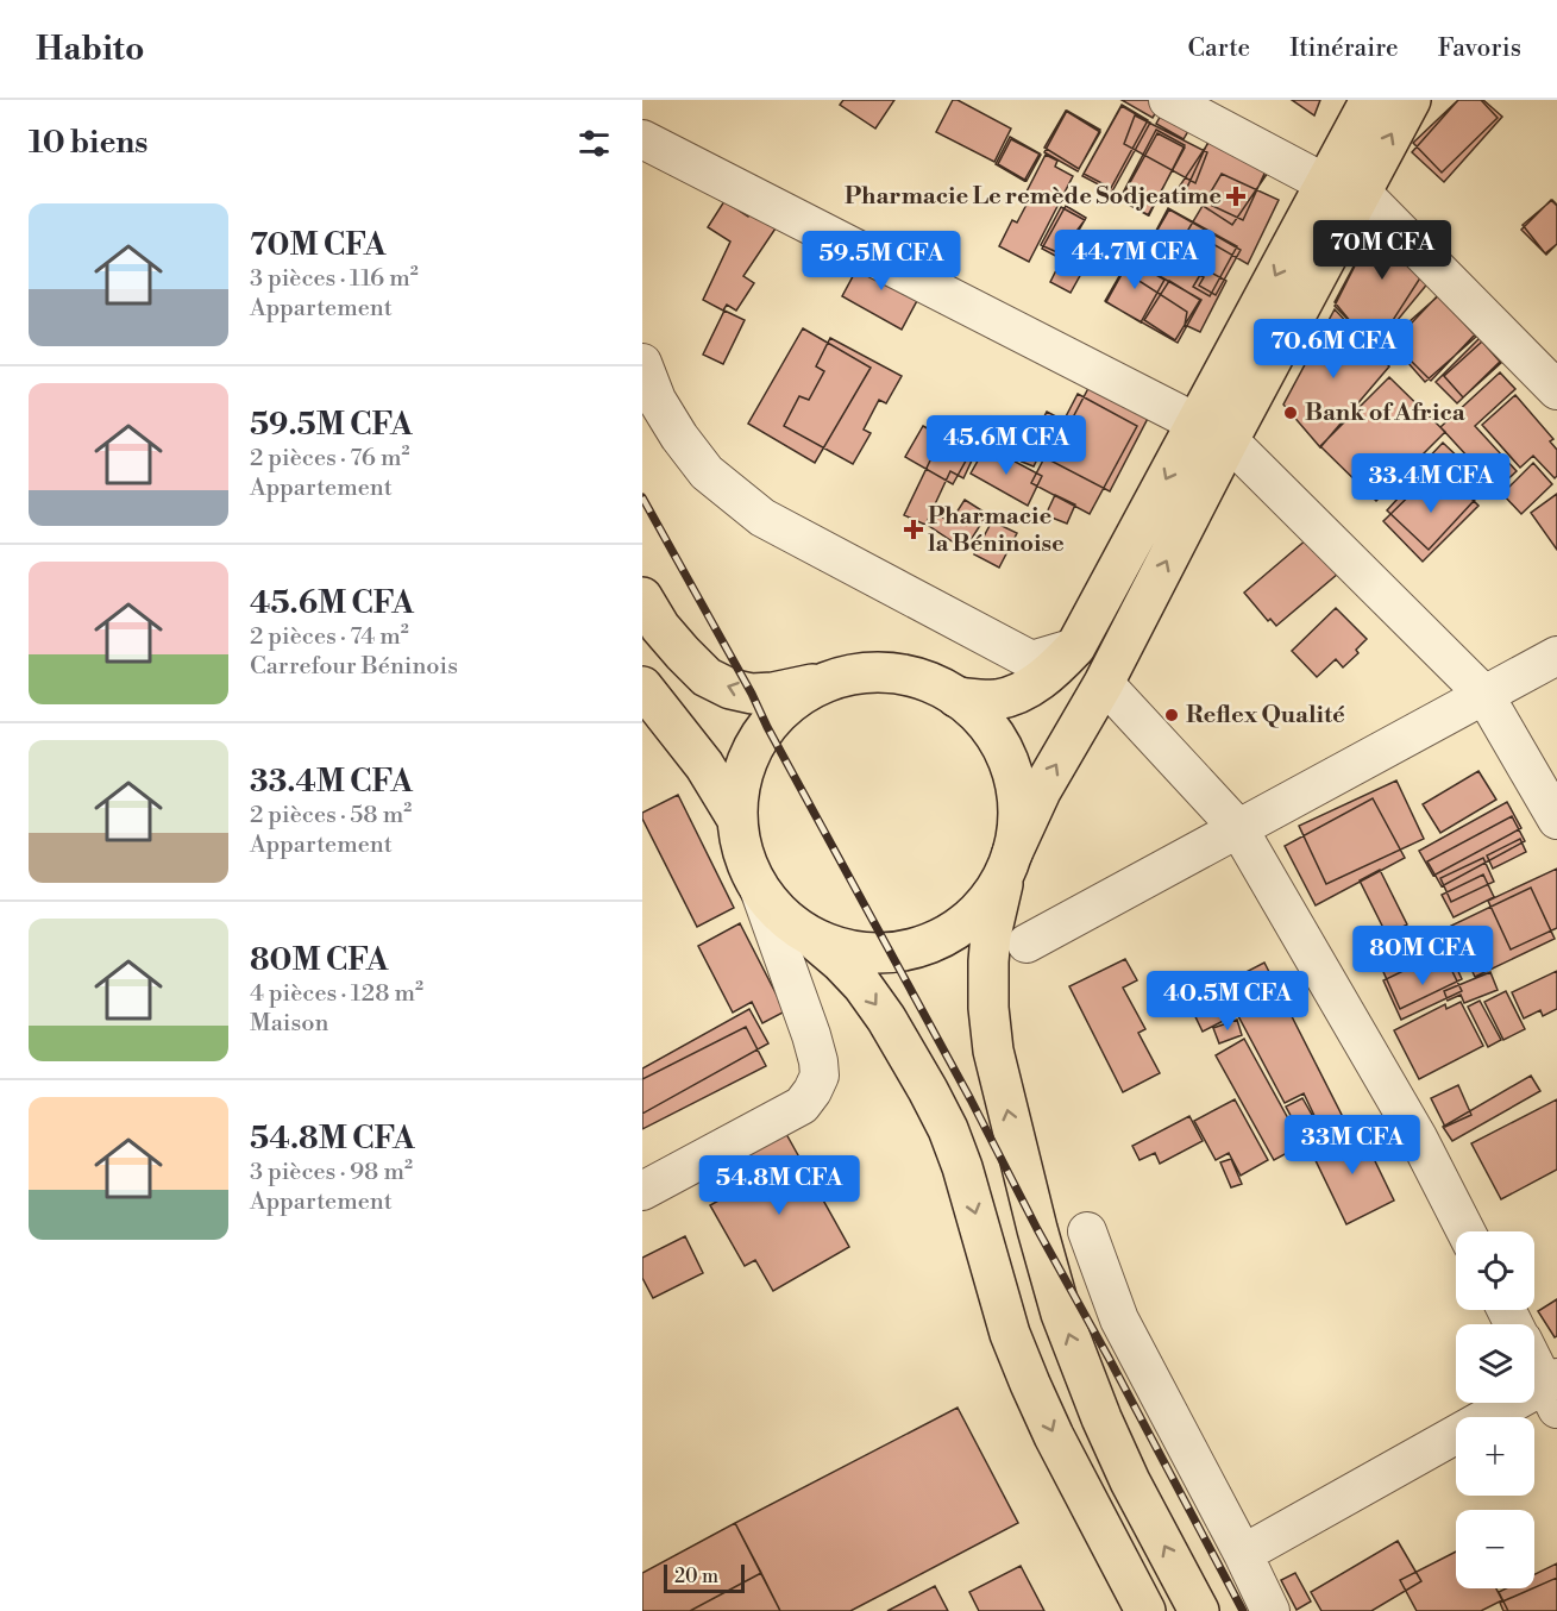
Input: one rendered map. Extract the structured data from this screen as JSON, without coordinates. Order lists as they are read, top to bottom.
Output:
{
  "places": {
    "health": ["Pharmacie Le remède Sodjeatime", "Pharmacie la Béninoise"],
    "other": ["Bank of Africa", "Reflex Qualité"]
  },
  "scale_bar": "20 m",
  "page": {
    "header": "Habito",
    "nav": ["Carte", "Itinéraire", "Favoris"],
    "heading": "10 biens",
    "list": [
      {
        "name": "70M CFA",
        "note": "3 pièces · 116 m² · Appartement"
      },
      {
        "name": "59.5M CFA",
        "note": "2 pièces · 76 m² · Appartement"
      },
      {
        "name": "45.6M CFA",
        "note": "2 pièces · 74 m² · Carrefour Béninois"
      },
      {
        "name": "33.4M CFA",
        "note": "2 pièces · 58 m² · Appartement"
      },
      {
        "name": "80M CFA",
        "note": "4 pièces · 128 m² · Maison"
      },
      {
        "name": "54.8M CFA",
        "note": "3 pièces · 98 m² · Appartement"
      }
    ],
    "price": [
      "70M CFA",
      "44.7M CFA",
      "59.5M CFA",
      "70.6M CFA",
      "45.6M CFA",
      "33.4M CFA",
      "80M CFA",
      "40.5M CFA",
      "33M CFA",
      "54.8M CFA"
    ],
    "map_buttons": ["+", "−"],
    "scale": "20 m"
  }
}
